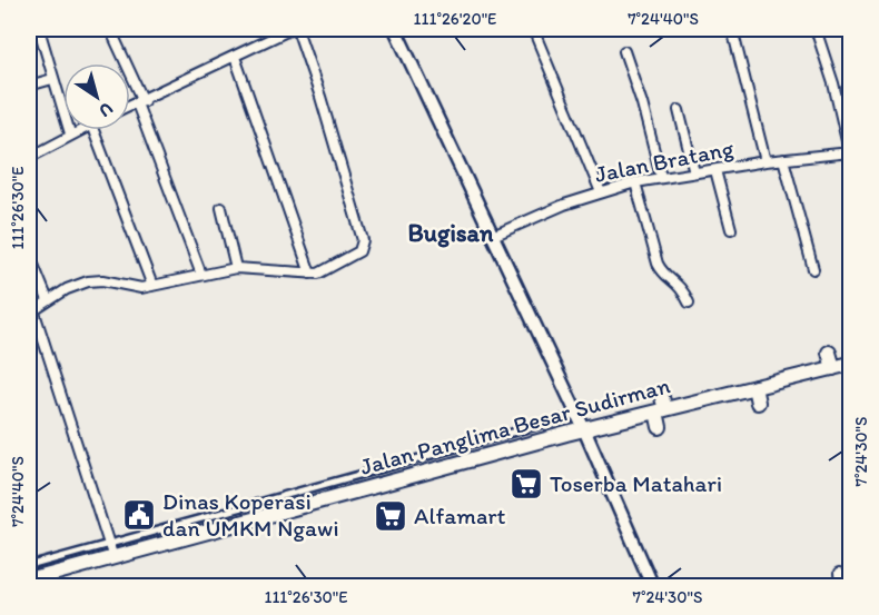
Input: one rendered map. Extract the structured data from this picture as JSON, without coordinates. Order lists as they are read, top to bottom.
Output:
{
  "streets": {
    "main road": ["Jalan Panglima Besar Sudirman"],
    "street": ["Jalan Bratang"]
  },
  "districts": ["Bugisan"],
  "places": {
    "supermarket": ["Toserba Matahari", "Alfamart"],
    "public building": ["Dinas Koperasi dan UMKM Ngawi"]
  },
  "north": "bottom right",
  "coordinates": [
    "111°26'20\"E",
    "7°24'40\"S",
    "111°26'30\"E",
    "7°24'30\"S"
  ]
}
